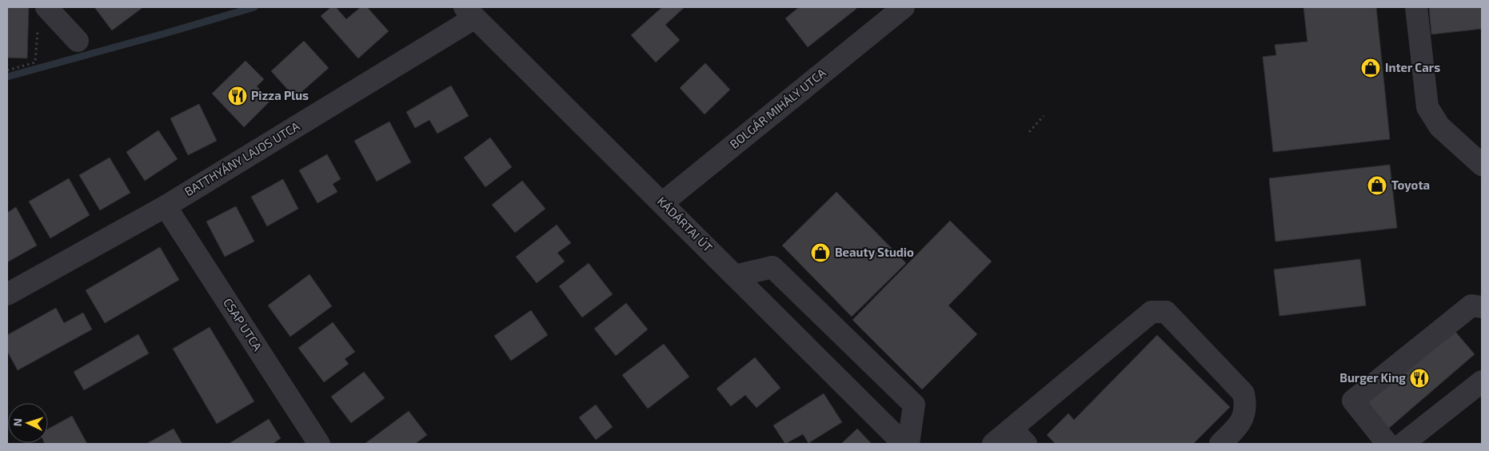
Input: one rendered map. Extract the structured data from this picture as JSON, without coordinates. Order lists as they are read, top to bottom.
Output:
{
  "streets": {
    "street": [
      "BOLGÁR MIHÁLY UTCA",
      "BATTHYÁNY LAJOS UTCA",
      "KÁDÁRTAI ÚT",
      "CSAP UTCA"
    ]
  },
  "crossings": [
    ["BOLGÁR MIHÁLY UTCA", "KÁDÁRTAI ÚT"],
    ["BATTHYÁNY LAJOS UTCA", "KÁDÁRTAI ÚT"],
    ["BATTHYÁNY LAJOS UTCA", "CSAP UTCA"]
  ],
  "places": {
    "shop": ["Inter Cars", "Toyota", "Beauty Studio"],
    "restaurant": ["Pizza Plus", "Burger King"]
  },
  "north": "left"
}
